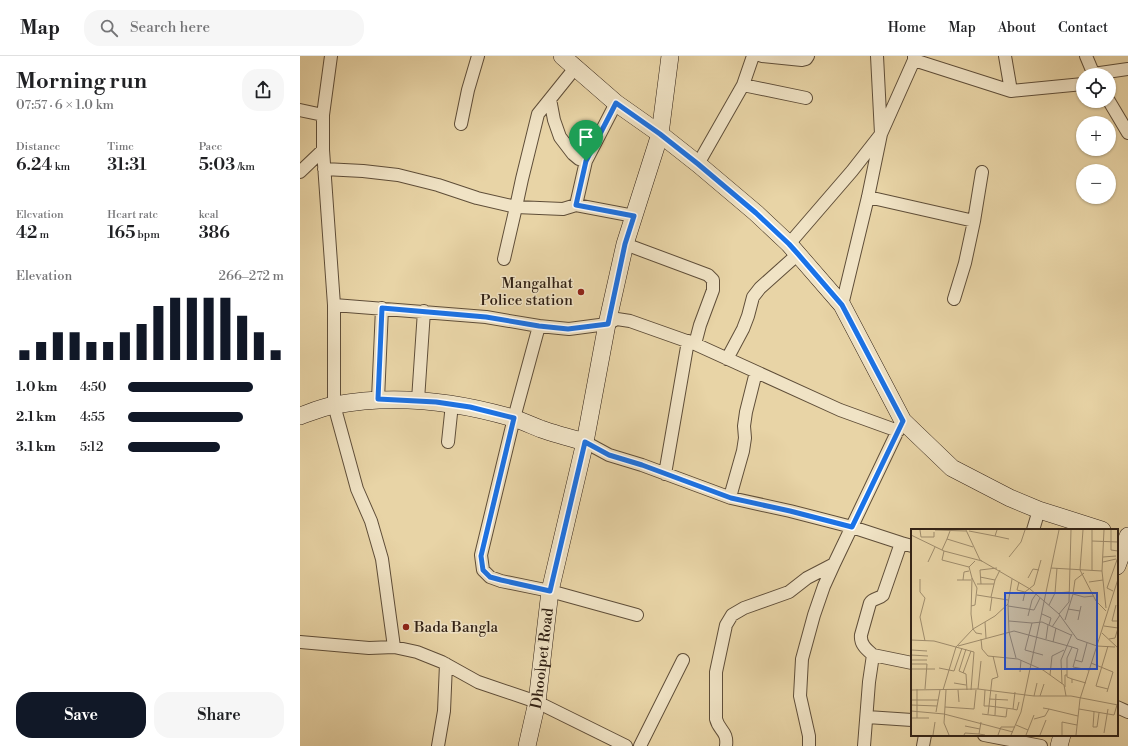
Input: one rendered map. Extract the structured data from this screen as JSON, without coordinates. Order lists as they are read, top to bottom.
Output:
{
  "streets": {
    "street": ["Dhoolpet Road"]
  },
  "places": ["Mangalhat Police station", "Bada Bangla"],
  "page": {
    "header": "Map",
    "search": "Search here",
    "nav": [
      "Home",
      "Map",
      "About",
      "Contact"
    ],
    "heading": ["Morning run", "07:57 · 6 × 1.0 km"],
    "map_buttons": ["+", "−"],
    "stats": [
      ["Distance", "6.24 km"],
      ["Time", "31:31"],
      ["Pace", "5:03 /km"],
      ["Elevation", "42 m"],
      ["Heart rate", "165 bpm"],
      ["kcal", "386"]
    ],
    "chart": ["Elevation", "266–272 m"],
    "list": [
      {
        "name": "1.0 km",
        "note": "4:50"
      },
      {
        "name": "2.1 km",
        "note": "4:55"
      },
      {
        "name": "3.1 km",
        "note": "5:12"
      }
    ],
    "buttons": ["Save", "Share"]
  }
}
